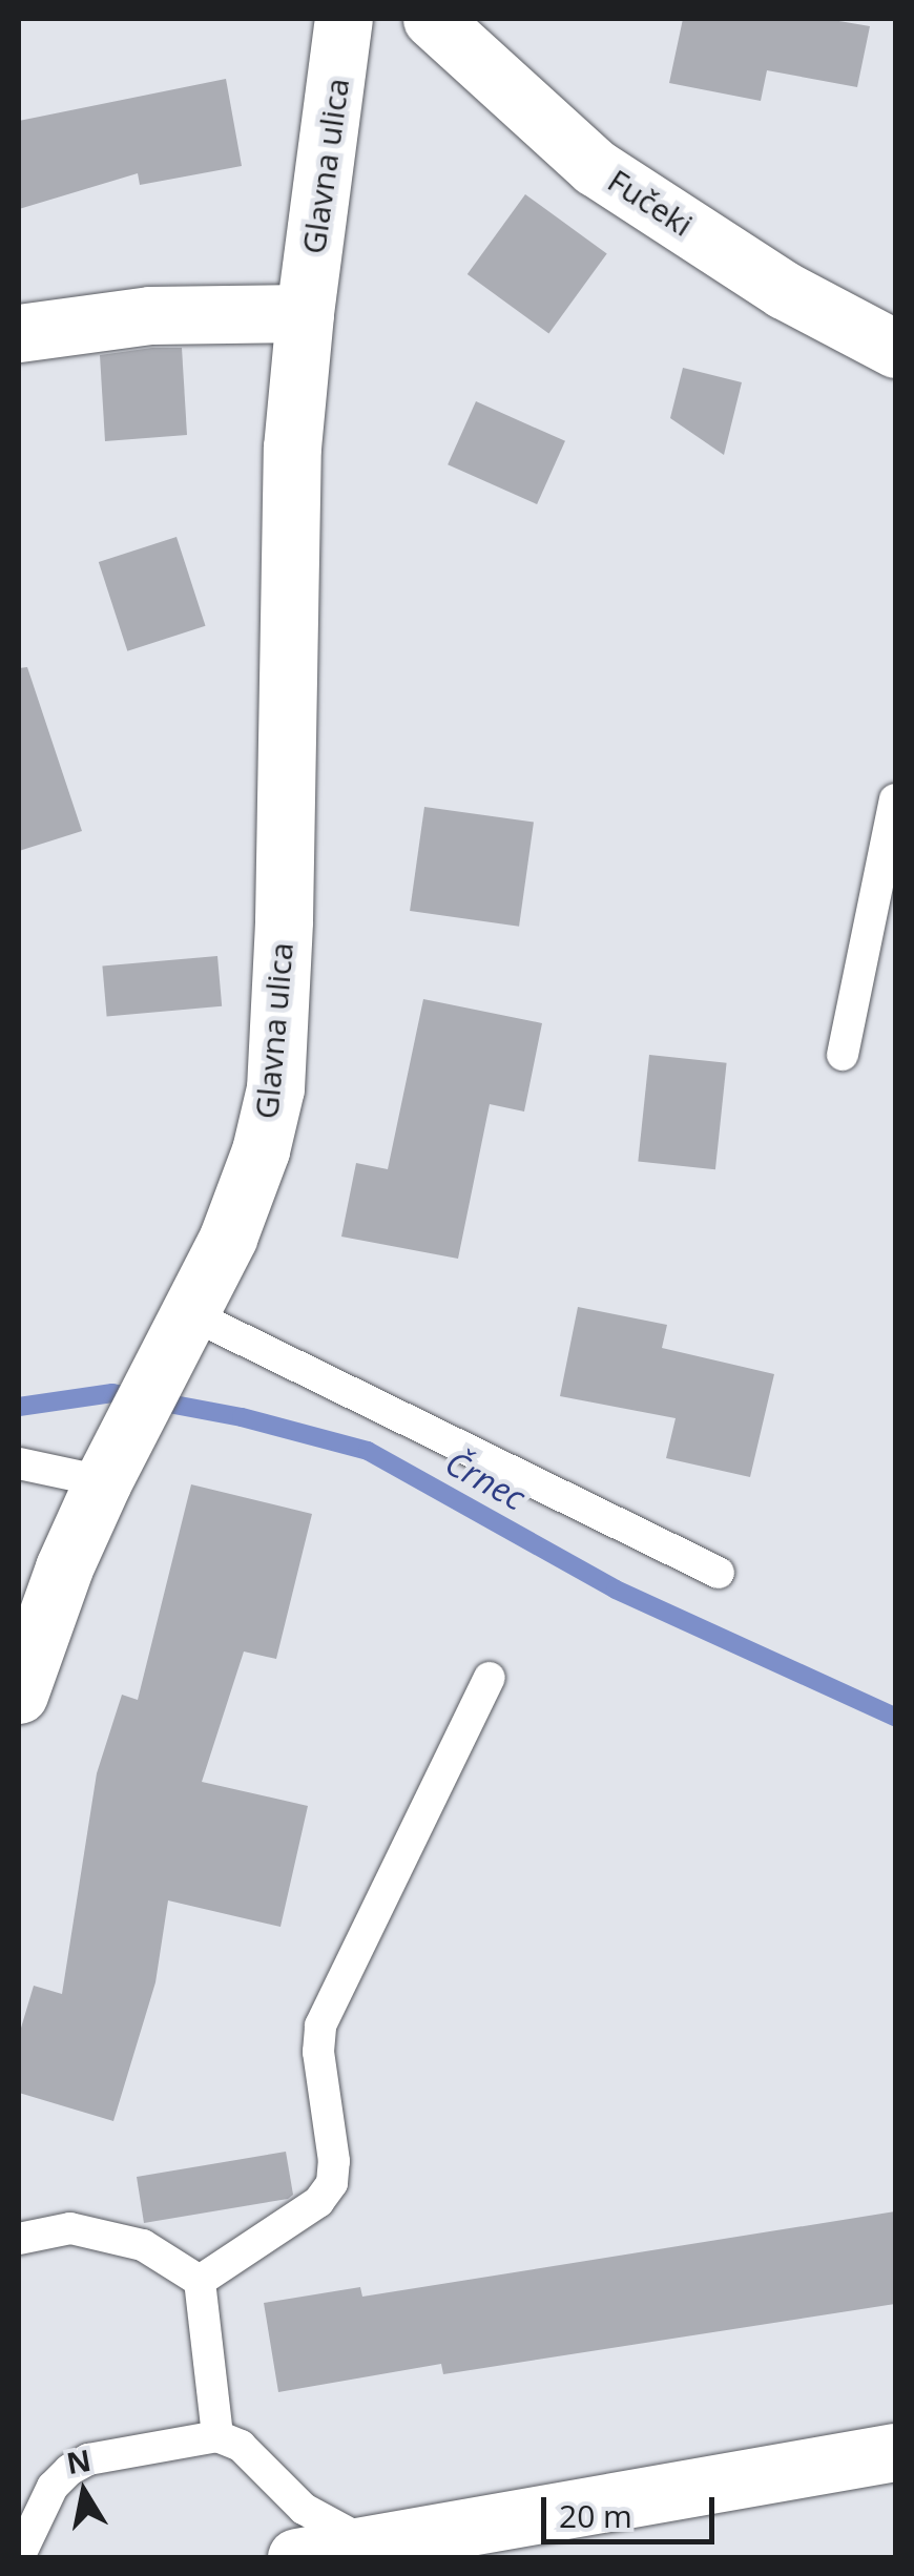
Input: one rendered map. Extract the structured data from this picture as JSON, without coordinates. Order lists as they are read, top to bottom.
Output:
{
  "streets": {
    "street": ["Glavna ulica", "Fučeki"]
  },
  "water": ["Črnec"],
  "scale_bar": "20 m",
  "north": "top"
}
